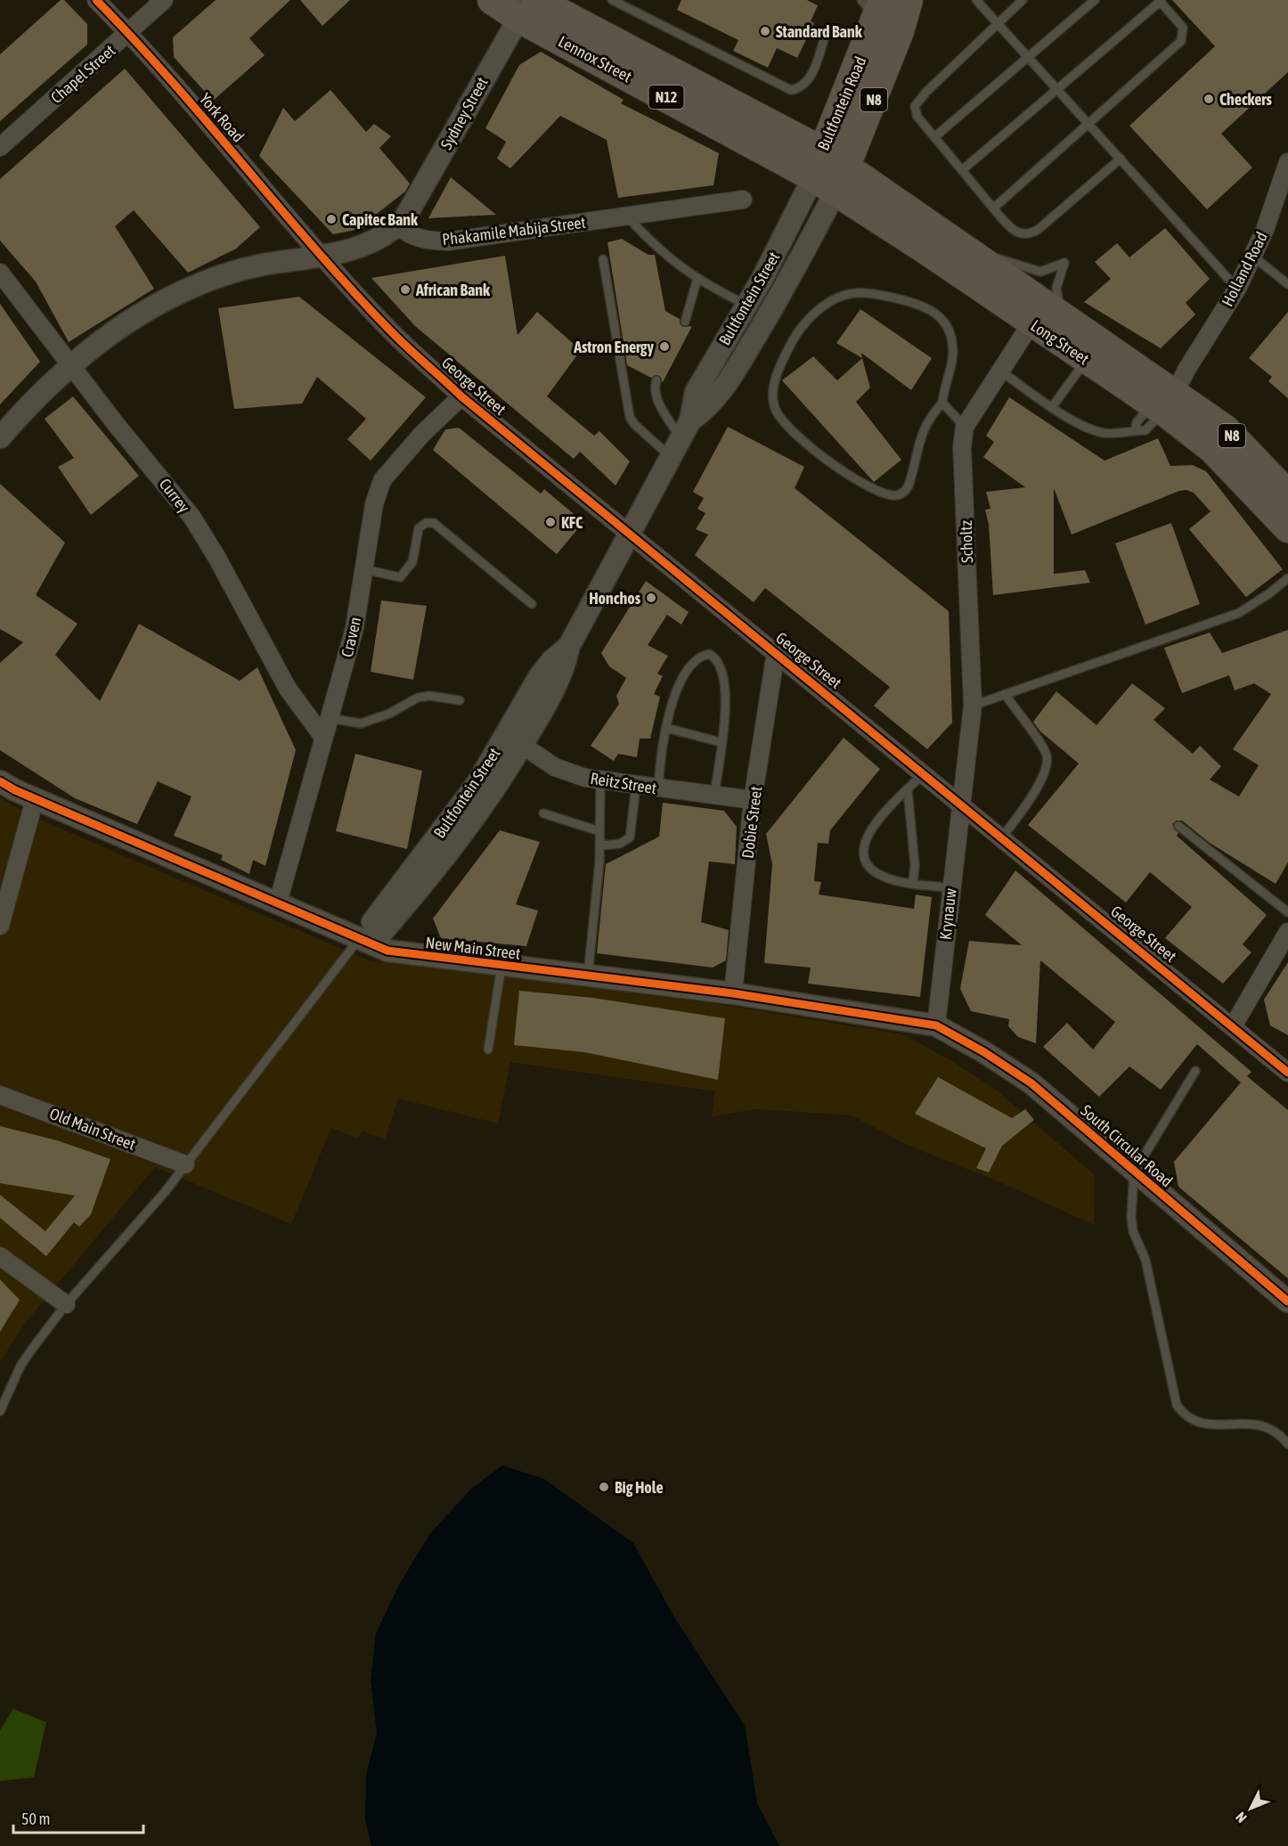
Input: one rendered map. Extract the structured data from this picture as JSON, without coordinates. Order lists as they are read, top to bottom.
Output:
{
  "streets": {
    "highway": [
      "Lennox Street",
      "N12",
      "N8",
      "Bultfontein Road",
      "Long Street"
    ],
    "street": [
      "Chapel Street",
      "Sydney Street",
      "York Road",
      "Phakamile Mabija Street",
      "Holland Road",
      "Bultfontein Street",
      "George Street",
      "Currey",
      "Scholtz",
      "Craven",
      "Reitz Street",
      "Dobie Street",
      "Krynauw",
      "New Main Street",
      "Old Main Street",
      "South Circular Road"
    ]
  },
  "crossings": [
    ["Lennox Street", "Bultfontein Road"],
    ["Lennox Street", "Sydney Street"],
    ["Lennox Street", "Bultfontein Street"],
    ["Lennox Street", "Long Street"],
    ["Chapel Street", "York Road"],
    ["Bultfontein Road", "Bultfontein Street"],
    ["Bultfontein Road", "Long Street"],
    ["Sydney Street", "Phakamile Mabija Street"],
    ["York Road", "George Street"],
    ["Holland Road", "Long Street"],
    ["Bultfontein Street", "Long Street"],
    ["Bultfontein Street", "George Street"],
    ["Bultfontein Street", "Reitz Street"],
    ["Bultfontein Street", "New Main Street"],
    ["Long Street", "Scholtz"],
    ["George Street", "Scholtz"],
    ["George Street", "Craven"],
    ["George Street", "Dobie Street"],
    ["George Street", "Krynauw"],
    ["Currey", "Craven"],
    ["Scholtz", "Krynauw"],
    ["Craven", "New Main Street"],
    ["Reitz Street", "Dobie Street"],
    ["Dobie Street", "New Main Street"],
    ["Krynauw", "New Main Street"],
    ["Krynauw", "South Circular Road"],
    ["New Main Street", "South Circular Road"]
  ],
  "places": [
    "Standard Bank",
    "Checkers",
    "Capitec Bank",
    "African Bank",
    "Astron Energy",
    "KFC",
    "Honchos",
    "Big Hole"
  ],
  "scale_bar": "50 m",
  "north": "bottom left"
}
